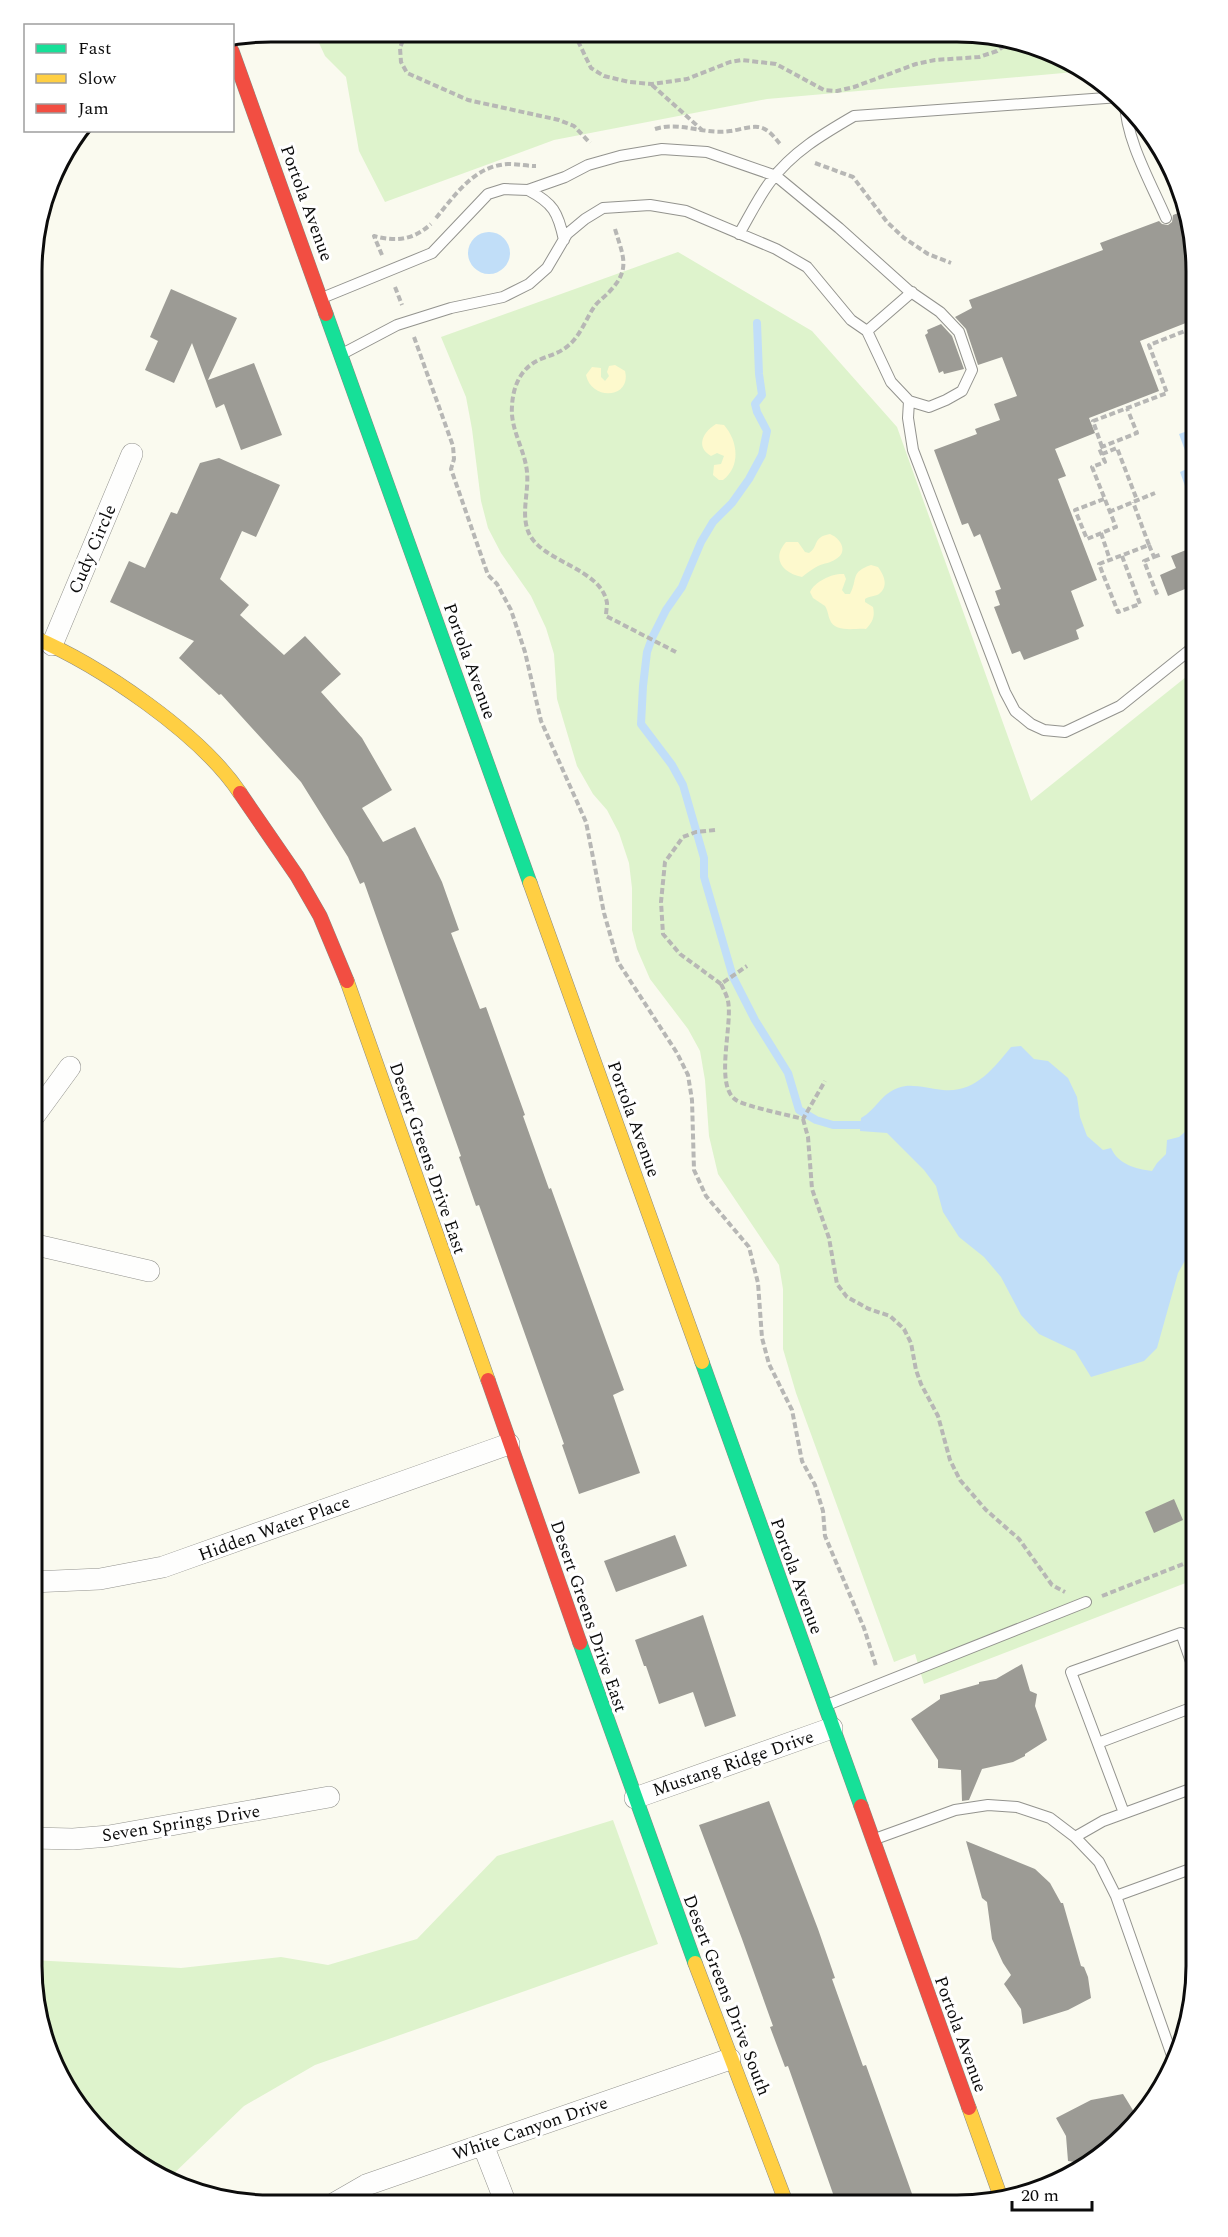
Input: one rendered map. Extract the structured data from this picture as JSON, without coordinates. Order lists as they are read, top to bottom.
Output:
{
  "streets": {
    "main road": ["Portola Avenue", "Desert Greens Drive East", "Desert Greens Drive South"],
    "street": [
      "Cudy Circle",
      "Hidden Water Place",
      "Mustang Ridge Drive",
      "Seven Springs Drive",
      "White Canyon Drive"
    ]
  },
  "crossings": [
    ["Portola Avenue", "Mustang Ridge Drive"],
    ["Cudy Circle", "Desert Greens Drive East"],
    ["Desert Greens Drive East", "Hidden Water Place"],
    ["Desert Greens Drive East", "Mustang Ridge Drive"],
    ["Desert Greens Drive East", "Desert Greens Drive South"],
    ["Mustang Ridge Drive", "Desert Greens Drive South"],
    ["Desert Greens Drive South", "White Canyon Drive"]
  ],
  "legend": ["Fast", "Slow", "Jam"],
  "scale_bar": "20 m"
}
